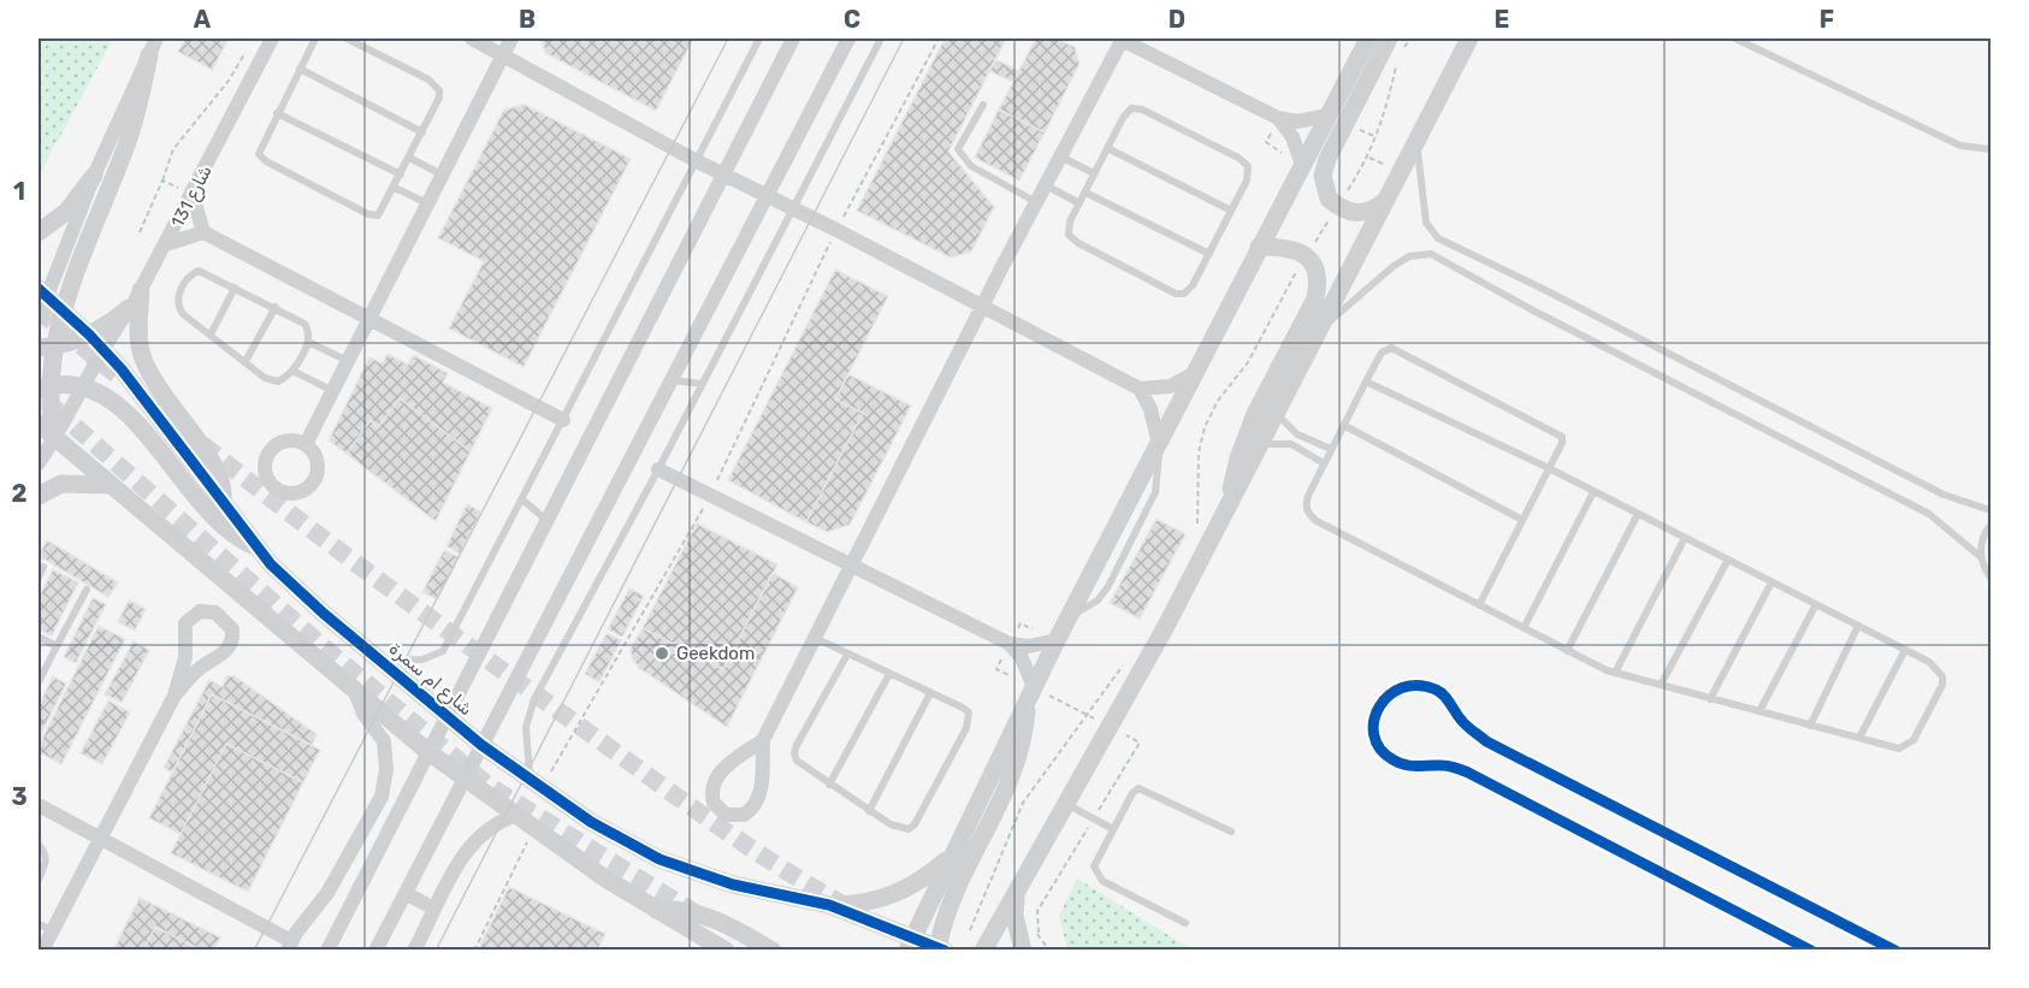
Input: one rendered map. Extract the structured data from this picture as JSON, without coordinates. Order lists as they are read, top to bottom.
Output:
{
  "streets": {
    "street": ["شارع 131", "شارع ام سمرة"]
  },
  "places": ["Geekdom"],
  "grid": {
    "columns": [
      "A",
      "B",
      "C",
      "D",
      "E",
      "F"
    ],
    "rows": ["1", "2", "3"]
  }
}
